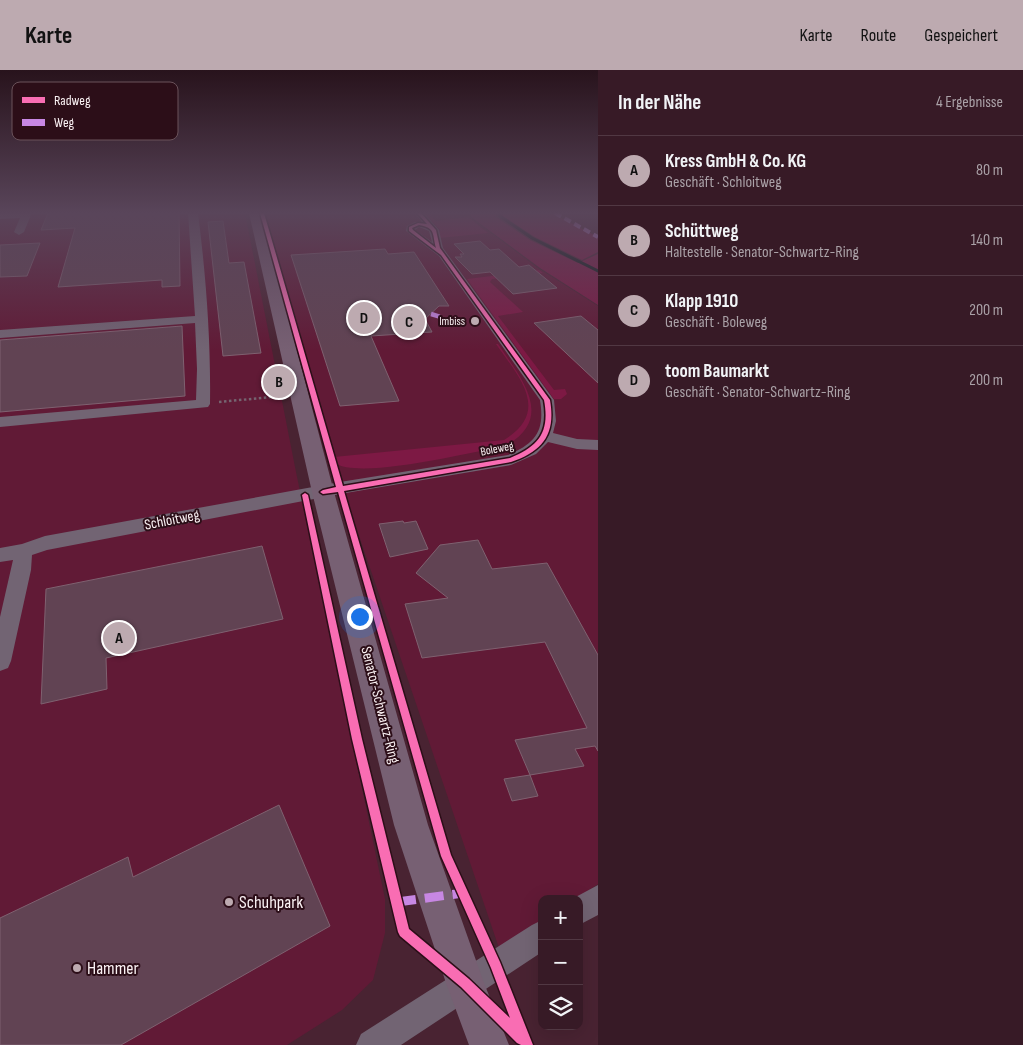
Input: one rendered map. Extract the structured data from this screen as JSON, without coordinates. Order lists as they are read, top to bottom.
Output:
{
  "streets": {
    "main road": ["Senator-Schwartz-Ring"],
    "street": ["Boleweg", "Schloitweg"]
  },
  "crossings": [
    ["Boleweg", "Schloitweg"],
    ["Boleweg", "Senator-Schwartz-Ring"],
    ["Schloitweg", "Senator-Schwartz-Ring"]
  ],
  "places": ["Imbiss", "Schuhpark", "Hammer"],
  "legend": ["Radweg", "Weg"],
  "page": {
    "header": "Karte",
    "nav": ["Karte", "Route", "Gespeichert"],
    "heading": ["In der Nähe", "4 Ergebnisse"],
    "list": [
      {
        "mark": "A",
        "name": "Kress GmbH & Co. KG",
        "note": "Geschäft · Schloitweg",
        "value": "80 m"
      },
      {
        "mark": "B",
        "name": "Schüttweg",
        "note": "Haltestelle · Senator-Schwartz-Ring",
        "value": "140 m"
      },
      {
        "mark": "C",
        "name": "Klapp 1910",
        "note": "Geschäft · Boleweg",
        "value": "200 m"
      },
      {
        "mark": "D",
        "name": "toom Baumarkt",
        "note": "Geschäft · Senator-Schwartz-Ring",
        "value": "200 m"
      }
    ],
    "pins": [
      "D",
      "C",
      "B",
      "A"
    ],
    "map_buttons": ["+", "−"]
  }
}
